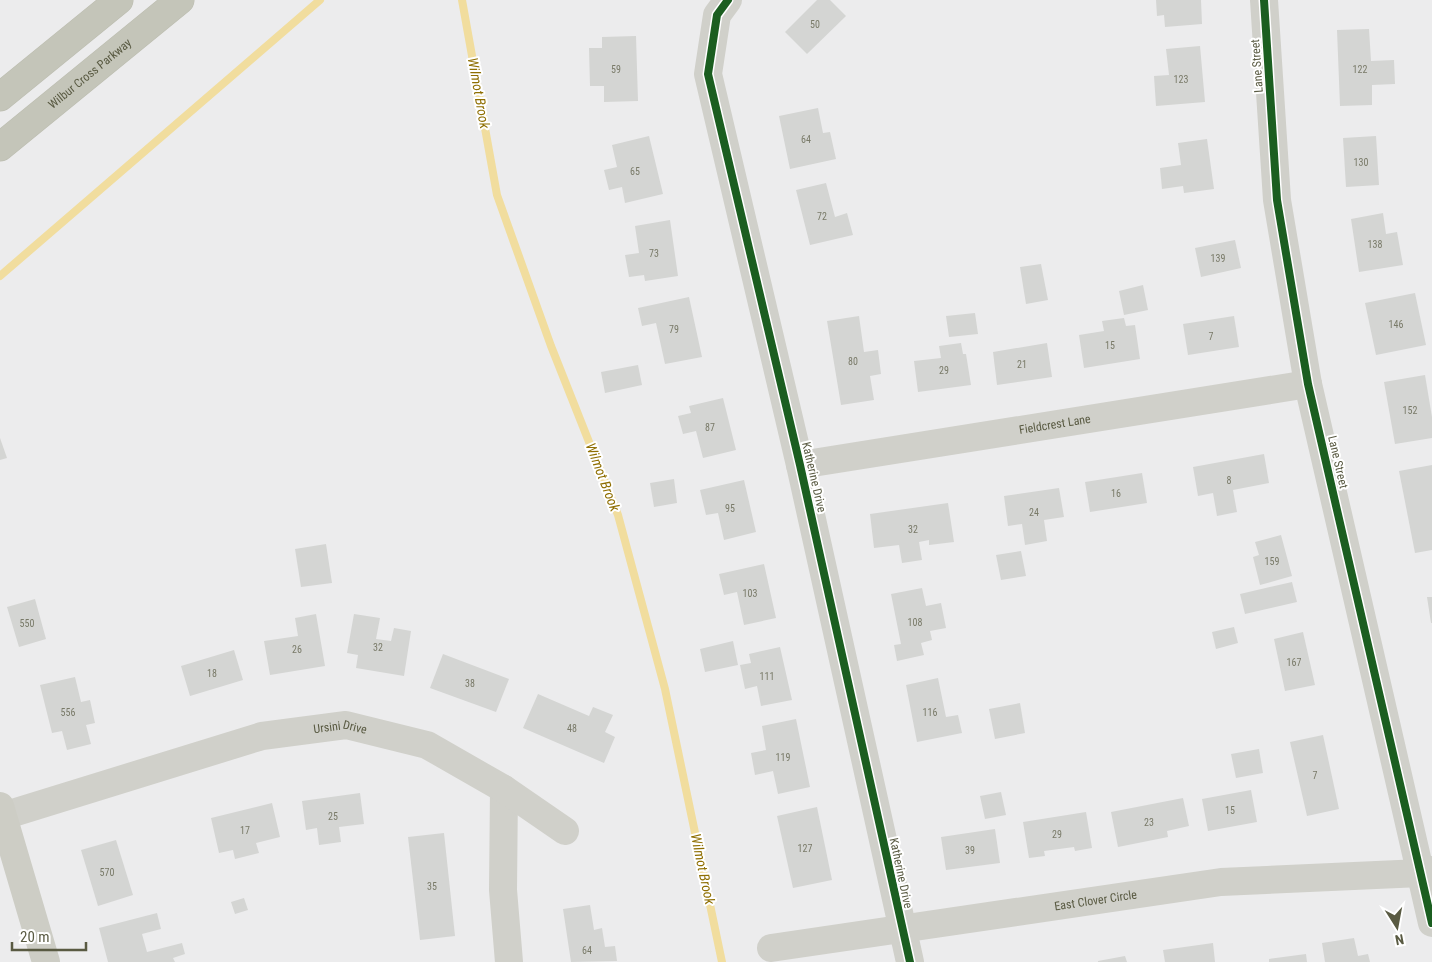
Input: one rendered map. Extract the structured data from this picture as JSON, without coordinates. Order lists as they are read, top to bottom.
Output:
{
  "streets": {
    "highway": ["Wilbur Cross Parkway"],
    "street": [
      "Lane Street",
      "Fieldcrest Lane",
      "Katherine Drive",
      "Ursini Drive",
      "East Clover Circle"
    ]
  },
  "crossings": [
    ["Lane Street", "Fieldcrest Lane"],
    ["Lane Street", "East Clover Circle"],
    ["Fieldcrest Lane", "Katherine Drive"],
    ["Katherine Drive", "East Clover Circle"]
  ],
  "water": ["Wilmot Brook"],
  "house_numbers": [
    "50",
    "59",
    "122",
    "123",
    "64",
    "130",
    "65",
    "72",
    "138",
    "73",
    "139",
    "146",
    "79",
    "7",
    "15",
    "80",
    "21",
    "29",
    "152",
    "87",
    "8",
    "16",
    "95",
    "24",
    "32",
    "159",
    "103",
    "108",
    "550",
    "32",
    "26",
    "167",
    "18",
    "111",
    "38",
    "556",
    "116",
    "48",
    "119",
    "7",
    "15",
    "25",
    "23",
    "17",
    "29",
    "127",
    "39",
    "570",
    "35",
    "64"
  ],
  "scale_bar": "20 m",
  "north": "bottom"
}
